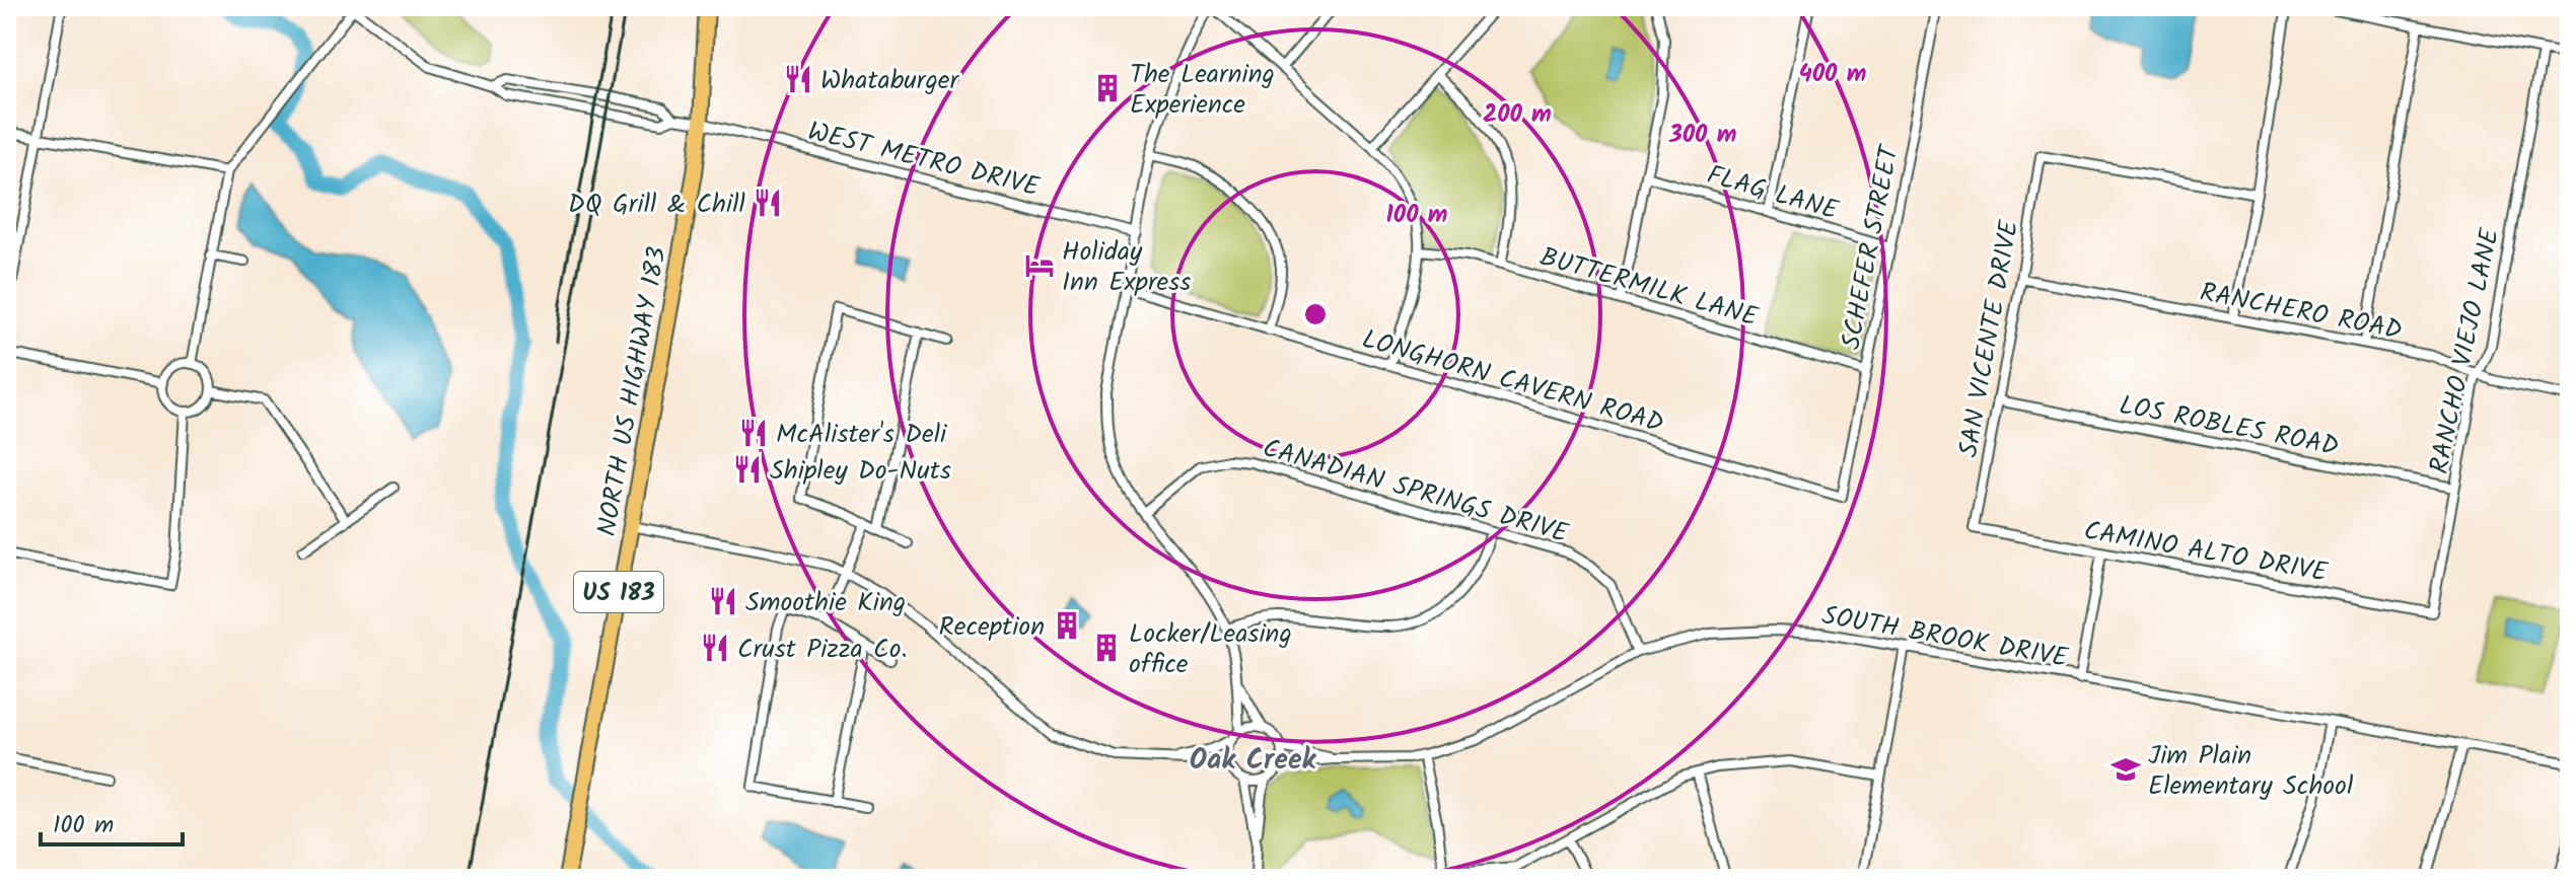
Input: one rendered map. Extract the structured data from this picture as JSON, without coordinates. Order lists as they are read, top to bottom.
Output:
{
  "streets": {
    "main road": ["NORTH US HIGHWAY 183", "US 183"],
    "street": [
      "WEST METRO DRIVE",
      "FLAG LANE",
      "SCHEFER STREET",
      "BUTTERMILK LANE",
      "RANCHERO ROAD",
      "SAN VICENTE DRIVE",
      "RANCHO VIEJO LANE",
      "LONGHORN CAVERN ROAD",
      "LOS ROBLES ROAD",
      "CANADIAN SPRINGS DRIVE",
      "CAMINO ALTO DRIVE",
      "SOUTH BROOK DRIVE"
    ]
  },
  "crossings": [
    ["WEST METRO DRIVE", "NORTH US HIGHWAY 183"],
    ["FLAG LANE", "SCHEFER STREET"],
    ["SCHEFER STREET", "BUTTERMILK LANE"],
    ["SCHEFER STREET", "LONGHORN CAVERN ROAD"],
    ["RANCHERO ROAD", "SAN VICENTE DRIVE"],
    ["RANCHERO ROAD", "RANCHO VIEJO LANE"],
    ["SAN VICENTE DRIVE", "LOS ROBLES ROAD"],
    ["SAN VICENTE DRIVE", "CAMINO ALTO DRIVE"],
    ["RANCHO VIEJO LANE", "LOS ROBLES ROAD"],
    ["RANCHO VIEJO LANE", "CAMINO ALTO DRIVE"],
    ["CANADIAN SPRINGS DRIVE", "SOUTH BROOK DRIVE"]
  ],
  "districts": ["Oak Creek"],
  "places": {
    "restaurant": [
      "Whataburger",
      "DQ Grill & Chill",
      "McAlister's Deli",
      "Shipley Do-Nuts",
      "Smoothie King",
      "Crust Pizza Co."
    ],
    "building": ["The Learning Experience", "Reception", "Locker/Leasing office"],
    "hotel": ["Holiday Inn Express"],
    "school or university": ["Jim Plain Elementary School"]
  },
  "scale_bar": "100 m",
  "rings": [
    "400 m",
    "200 m",
    "300 m",
    "100 m"
  ]
}
